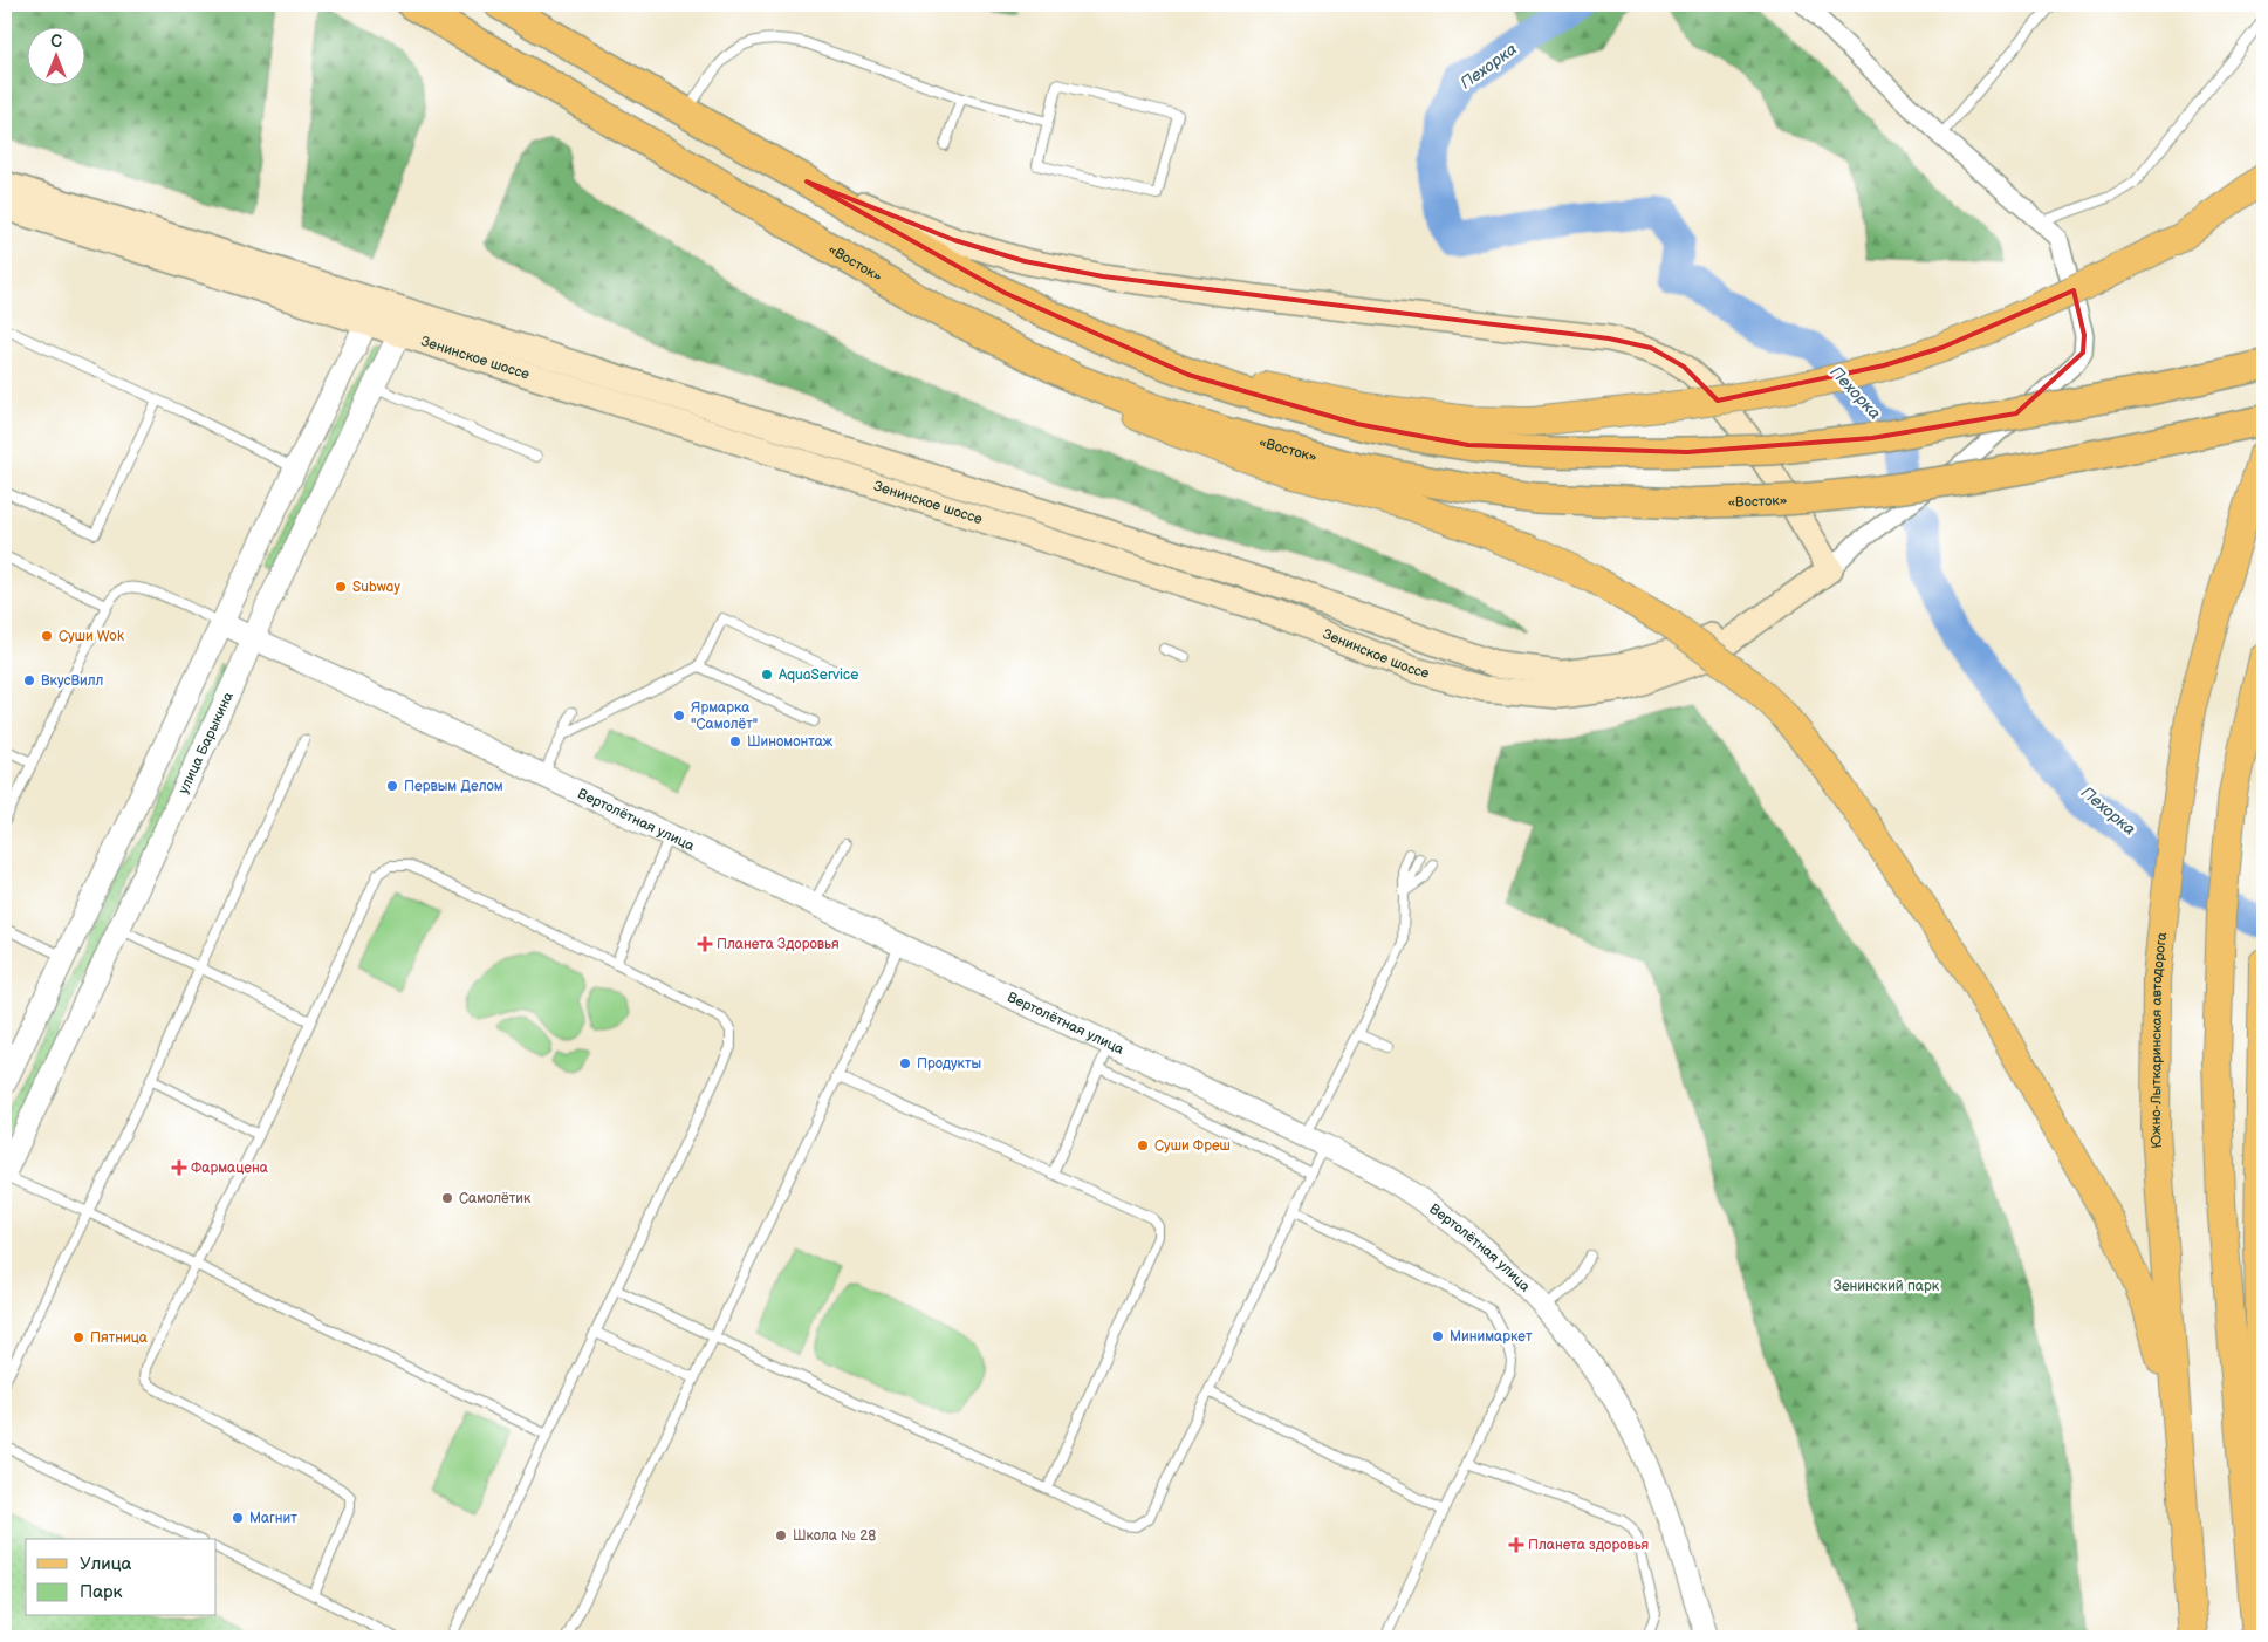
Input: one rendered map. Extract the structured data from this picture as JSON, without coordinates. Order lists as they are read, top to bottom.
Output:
{
  "streets": {
    "highway": ["«Восток»"],
    "main road": ["Зенинское шоссе", "Южно-Лыткаринская автодорога"],
    "street": ["улица Барыкина", "Вертолётная улица"]
  },
  "crossings": [
    ["Зенинское шоссе", "улица Барыкина"],
    ["улица Барыкина", "Вертолётная улица"]
  ],
  "water": ["Пехорка"],
  "parks": ["Зенинский парк"],
  "places": {
    "other": [
      "Subway",
      "Суши Wok",
      "AquaService",
      "ВкусВилл",
      "Ярмарка \"Самолёт\"",
      "Шиномонтаж",
      "Первым Делом",
      "Продукты",
      "Суши Фреш",
      "Самолётик",
      "Минимаркет",
      "Пятница",
      "Магнит",
      "Школа № 28"
    ],
    "health": ["Планета Здоровья", "Фармацена", "Планета здоровья"]
  },
  "legend": ["Улица", "Парк"],
  "north": "top"
}
